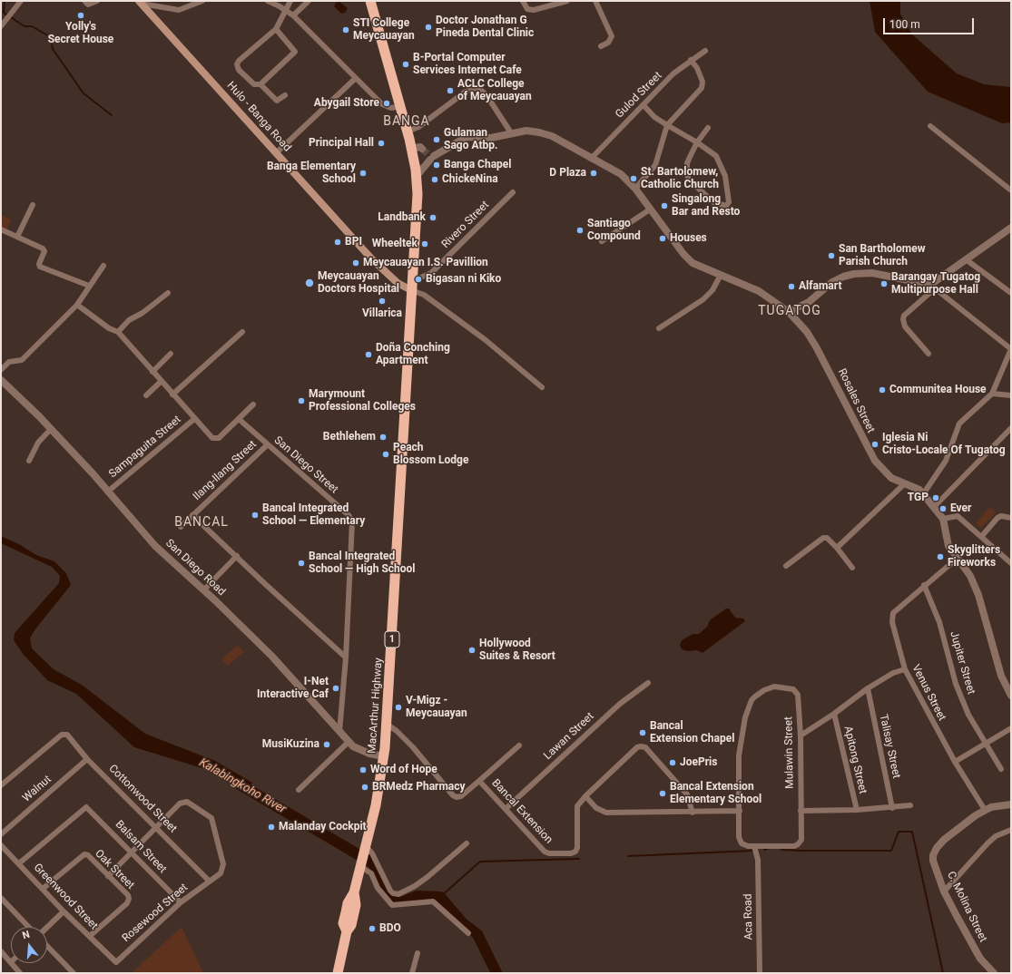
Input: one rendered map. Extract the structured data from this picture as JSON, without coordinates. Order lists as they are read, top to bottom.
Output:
{
  "streets": {
    "highway": ["1", "MacArthur Highway"],
    "main road": ["Hulo - Banga Road"],
    "street": [
      "Gulod Street",
      "Rivero Street",
      "Rosales Street",
      "Sampaguita Street",
      "San Diego Street",
      "Ilang-Ilang Street",
      "San Diego Road",
      "Jupiter Street",
      "Venus Street",
      "Lawan Street",
      "Talisay Street",
      "Mulawin Street",
      "Apitong Street",
      "Walnut",
      "Cottonwood Street",
      "Bancal Extension",
      "Balsam Street",
      "Oak Street",
      "Greenwood Street",
      "C. Molina Street",
      "Rosewood Street",
      "Aca Road"
    ]
  },
  "crossings": [
    ["Gulod Street", "Rosales Street"],
    ["Hulo - Banga Road", "Rivero Street"],
    ["Hulo - Banga Road", "MacArthur Highway"],
    ["Rivero Street", "MacArthur Highway"],
    ["Rosales Street", "MacArthur Highway"],
    ["Sampaguita Street", "San Diego Road"],
    ["San Diego Street", "Ilang-Ilang Street"],
    ["San Diego Street", "San Diego Road"],
    ["San Diego Road", "MacArthur Highway"],
    ["Jupiter Street", "Venus Street"],
    ["Venus Street", "C. Molina Street"],
    ["MacArthur Highway", "Bancal Extension"],
    ["Lawan Street", "Bancal Extension"],
    ["Walnut", "Cottonwood Street"],
    ["Cottonwood Street", "Rosewood Street"],
    ["Balsam Street", "Greenwood Street"],
    ["Balsam Street", "Rosewood Street"],
    ["Oak Street", "Greenwood Street"],
    ["Greenwood Street", "Rosewood Street"]
  ],
  "districts": ["BANGA", "TUGATOG", "BANCAL"],
  "water": ["Kalabingkoho River"],
  "places": [
    "Yolly's Secret House",
    "Doctor Jonathan G Pineda Dental Clinic",
    "STI College Meycauayan",
    "B-Portal Computer Services Internet Cafe",
    "ACLC College of Meycauayan",
    "Abygail Store",
    "Gulaman Sago Atbp.",
    "Principal Hall",
    "Banga Chapel",
    "Banga Elementary School",
    "D Plaza",
    "St. Bartolomew, Catholic Church",
    "ChickeNina",
    "Singalong Bar and Resto",
    "Landbank",
    "Santiago Compound",
    "Houses",
    "BPI",
    "Wheeltek",
    "San Bartholomew Parish Church",
    "Meycauayan I.S. Pavillion",
    "Bigasan ni Kiko",
    "Meycauayan Doctors Hospital",
    "Barangay Tugatog Multipurpose Hall",
    "Alfamart",
    "Villarica",
    "Doña Conching Apartment",
    "Communitea House",
    "Marymount Professional Colleges",
    "Bethlehem",
    "Iglesia Ni Cristo-Locale Of Tugatog",
    "Peach Blossom Lodge",
    "TGP",
    "Ever",
    "Bancal Integrated School — Elementary",
    "Skyglitters Fireworks",
    "Bancal Integrated School — High School",
    "Hollywood Suites & Resort",
    "I-Net Interactive Caf",
    "V-Migz - Meycauayan",
    "Bancal Extension Chapel",
    "MusiKuzina",
    "JoePris",
    "Word of Hope",
    "BRMedz Pharmacy",
    "Bancal Extension Elementary School",
    "Malanday Cockpit",
    "BDO"
  ],
  "scale_bar": "100 m",
  "north": "top"
}
